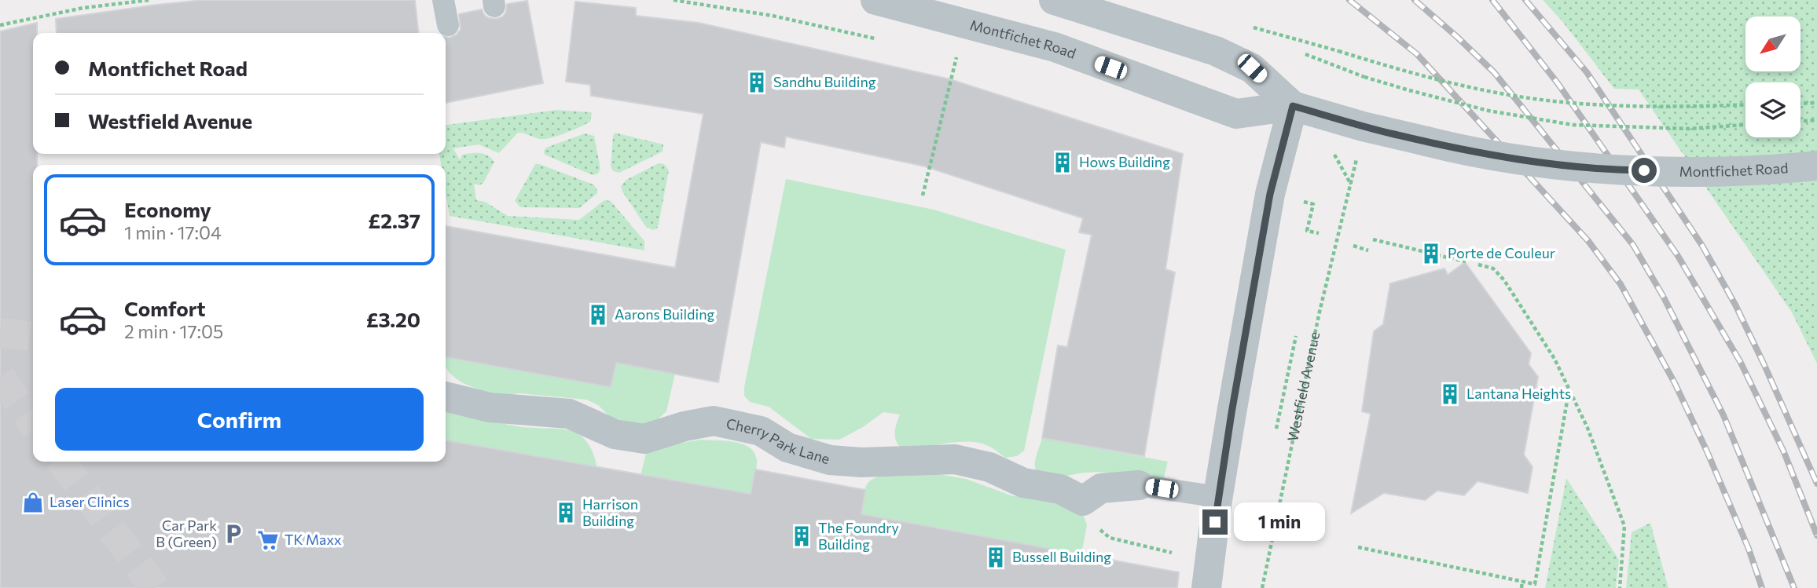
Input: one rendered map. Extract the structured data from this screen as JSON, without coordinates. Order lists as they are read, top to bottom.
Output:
{
  "streets": {
    "street": ["Montfichet Road", "Cherry Park Lane"],
    "path": ["Westfield Avenue"]
  },
  "places": {
    "building": [
      "Sandhu Building",
      "Hows Building",
      "Porte de Couleur",
      "Aarons Building",
      "Lantana Heights",
      "Harrison Building",
      "The Foundry Building",
      "Bussell Building"
    ],
    "shop": ["Laser Clinics"],
    "parking": ["Car Park B (Green)"],
    "supermarket": ["TK Maxx"]
  },
  "north": "bottom left",
  "page": {
    "banner": ["Montfichet Road", "Westfield Avenue"],
    "list": [
      {
        "name": "Economy",
        "note": "1 min · 17:04",
        "value": "£2.37"
      },
      {
        "name": "Comfort",
        "note": "2 min · 17:05",
        "value": "£3.20"
      }
    ],
    "buttons": "Confirm",
    "bubble": "1 min"
  }
}
